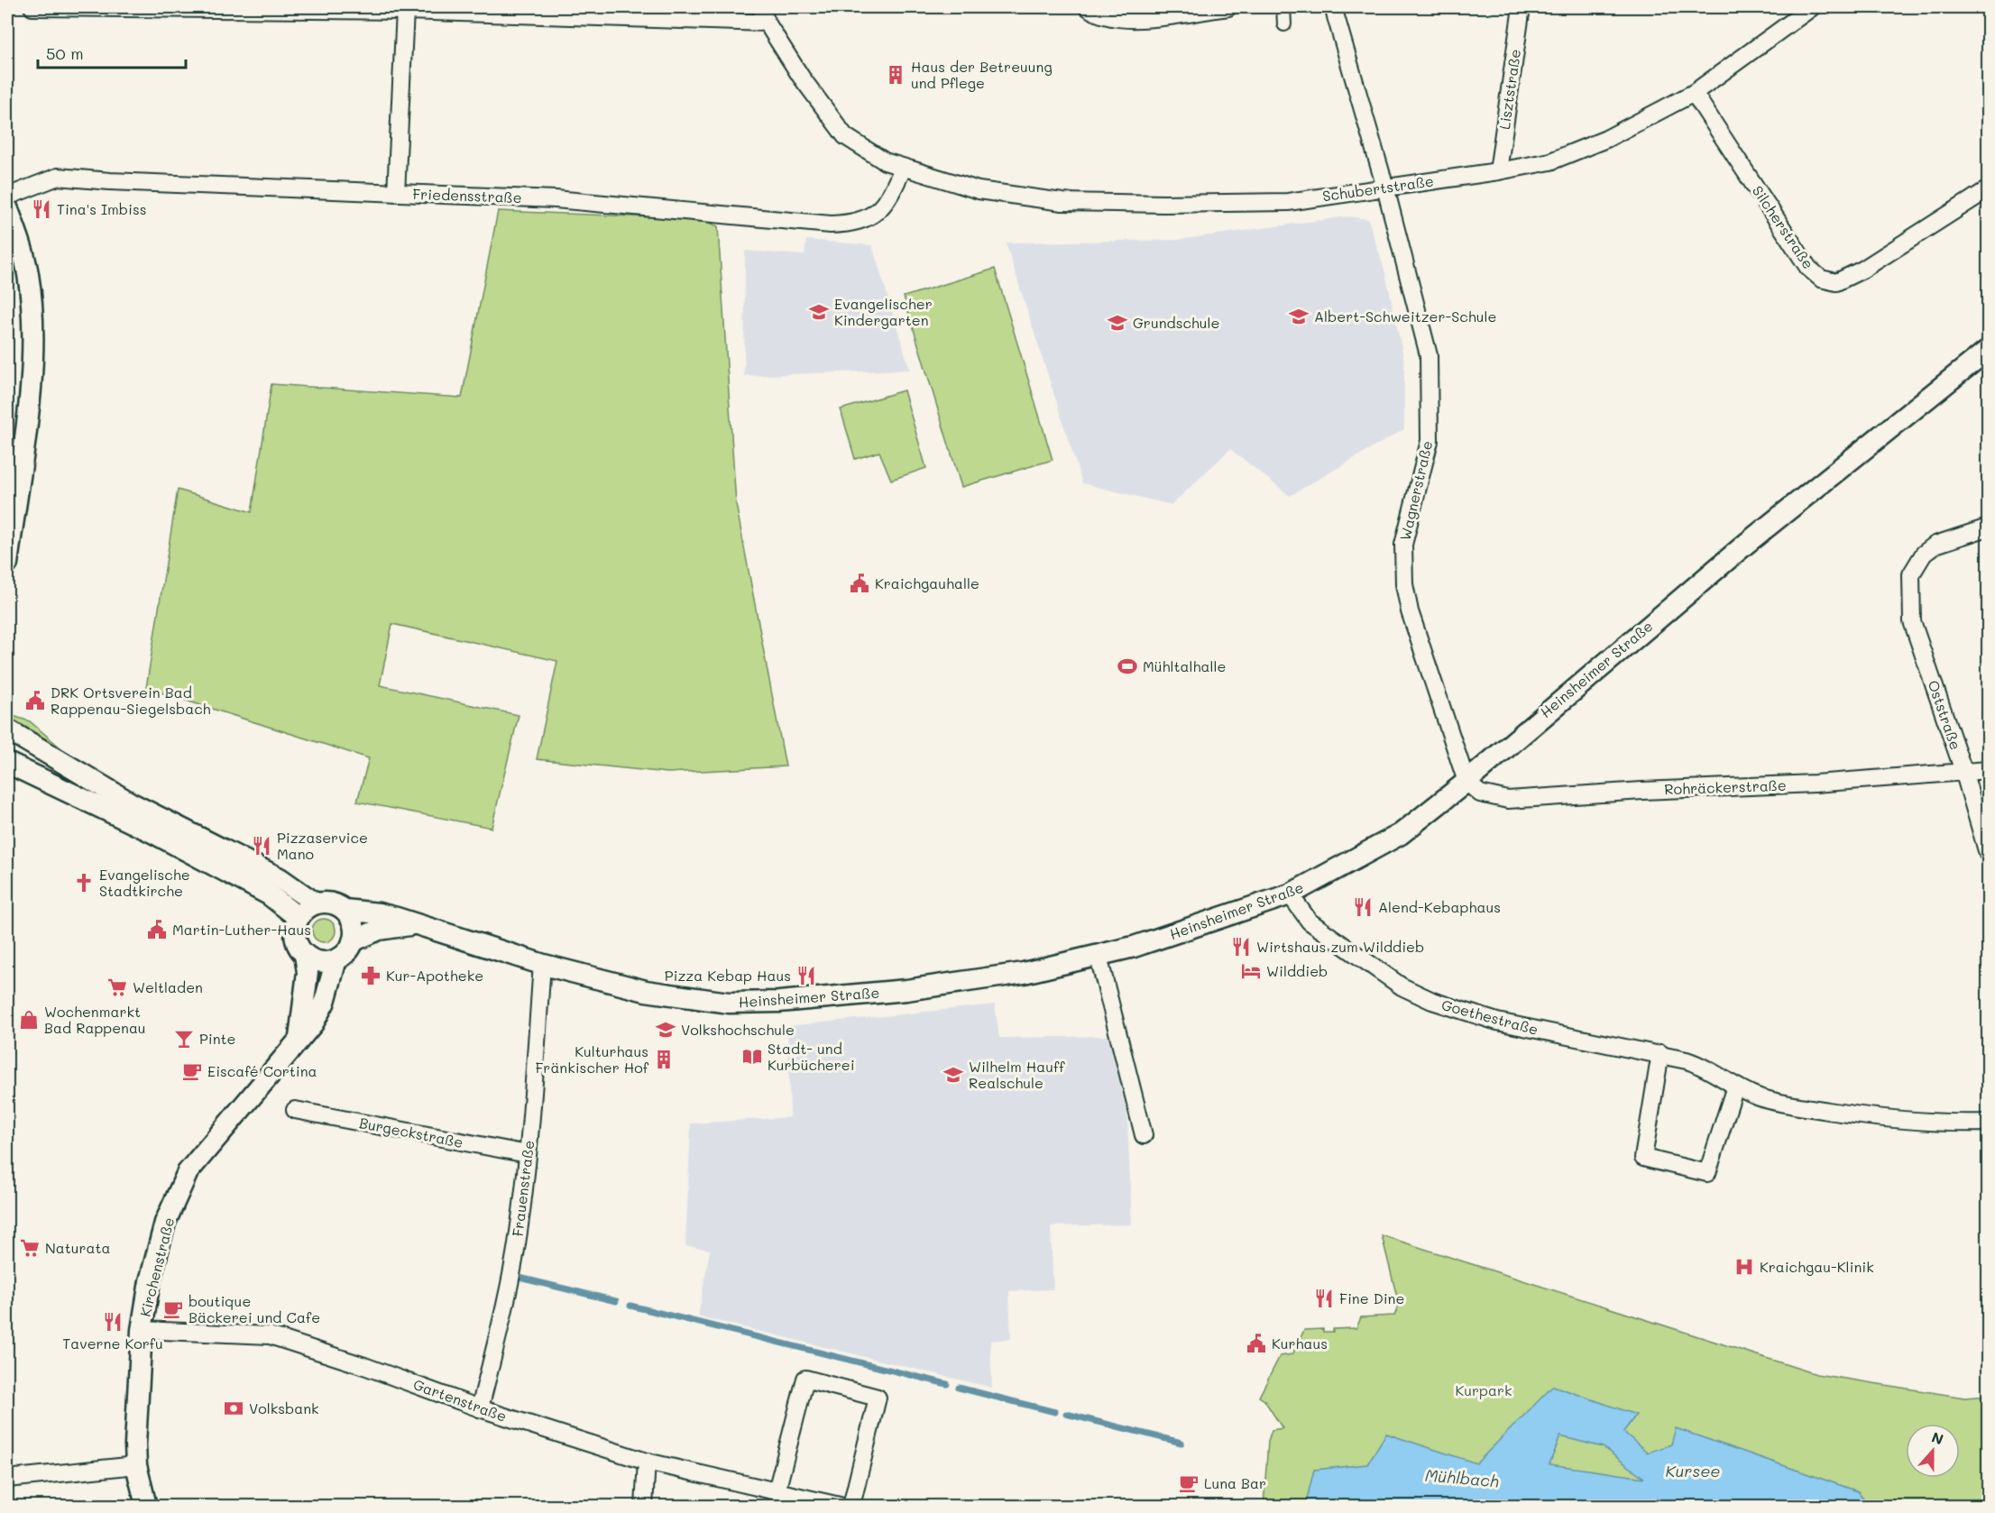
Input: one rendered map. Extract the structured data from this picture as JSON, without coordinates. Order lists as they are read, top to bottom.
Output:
{
  "streets": {
    "street": [
      "Lisztstraße",
      "Schubertstraße",
      "Friedensstraße",
      "Silcherstraße",
      "Wagnerstraße",
      "Heinsheimer Straße",
      "Oststraße",
      "Rohräckerstraße",
      "Goethestraße",
      "Burgeckstraße",
      "Frauenstraße",
      "Kirchenstraße",
      "Gartenstraße"
    ]
  },
  "crossings": [
    ["Lisztstraße", "Schubertstraße"],
    ["Schubertstraße", "Friedensstraße"],
    ["Schubertstraße", "Silcherstraße"],
    ["Schubertstraße", "Wagnerstraße"],
    ["Wagnerstraße", "Heinsheimer Straße"],
    ["Wagnerstraße", "Rohräckerstraße"],
    ["Heinsheimer Straße", "Rohräckerstraße"],
    ["Heinsheimer Straße", "Goethestraße"],
    ["Heinsheimer Straße", "Frauenstraße"],
    ["Heinsheimer Straße", "Kirchenstraße"],
    ["Oststraße", "Rohräckerstraße"],
    ["Burgeckstraße", "Frauenstraße"],
    ["Frauenstraße", "Gartenstraße"],
    ["Kirchenstraße", "Gartenstraße"]
  ],
  "water": ["Kursee", "Mühlbach"],
  "parks": ["Kurpark"],
  "places": {
    "building": ["Haus der Betreuung und Pflege", "Kulturhaus Fränkischer Hof"],
    "restaurant": [
      "Tina's Imbiss",
      "Pizzaservice Mano",
      "Alend-Kebaphaus",
      "Wirtshaus zum Wilddieb",
      "Pizza Kebap Haus",
      "Fine Dine",
      "Taverne Korfu"
    ],
    "school or university": [
      "Evangelischer Kindergarten",
      "Albert-Schweitzer-Schule",
      "Grundschule",
      "Volkshochschule",
      "Wilhelm Hauff Realschule"
    ],
    "public building": [
      "Kraichgauhalle",
      "DRK Ortsverein Bad Rappenau-Siegelsbach",
      "Martin-Luther-Haus",
      "Kurhaus"
    ],
    "sports": ["Mühltalhalle"],
    "church": ["Evangelische Stadtkirche"],
    "hotel": ["Wilddieb"],
    "pharmacy": ["Kur-Apotheke"],
    "supermarket": ["Weltladen", "Naturata"],
    "shop": ["Wochenmarkt Bad Rappenau"],
    "bar": ["Pinte"],
    "library": ["Stadt- und Kurbücherei"],
    "cafe": ["Eiscafé Cortina", "boutique Bäckerei und Cafe", "Luna Bar"],
    "hospital": ["Kraichgau-Klinik"],
    "bank": ["Volksbank"]
  },
  "scale_bar": "50 m",
  "north": "top"
}
